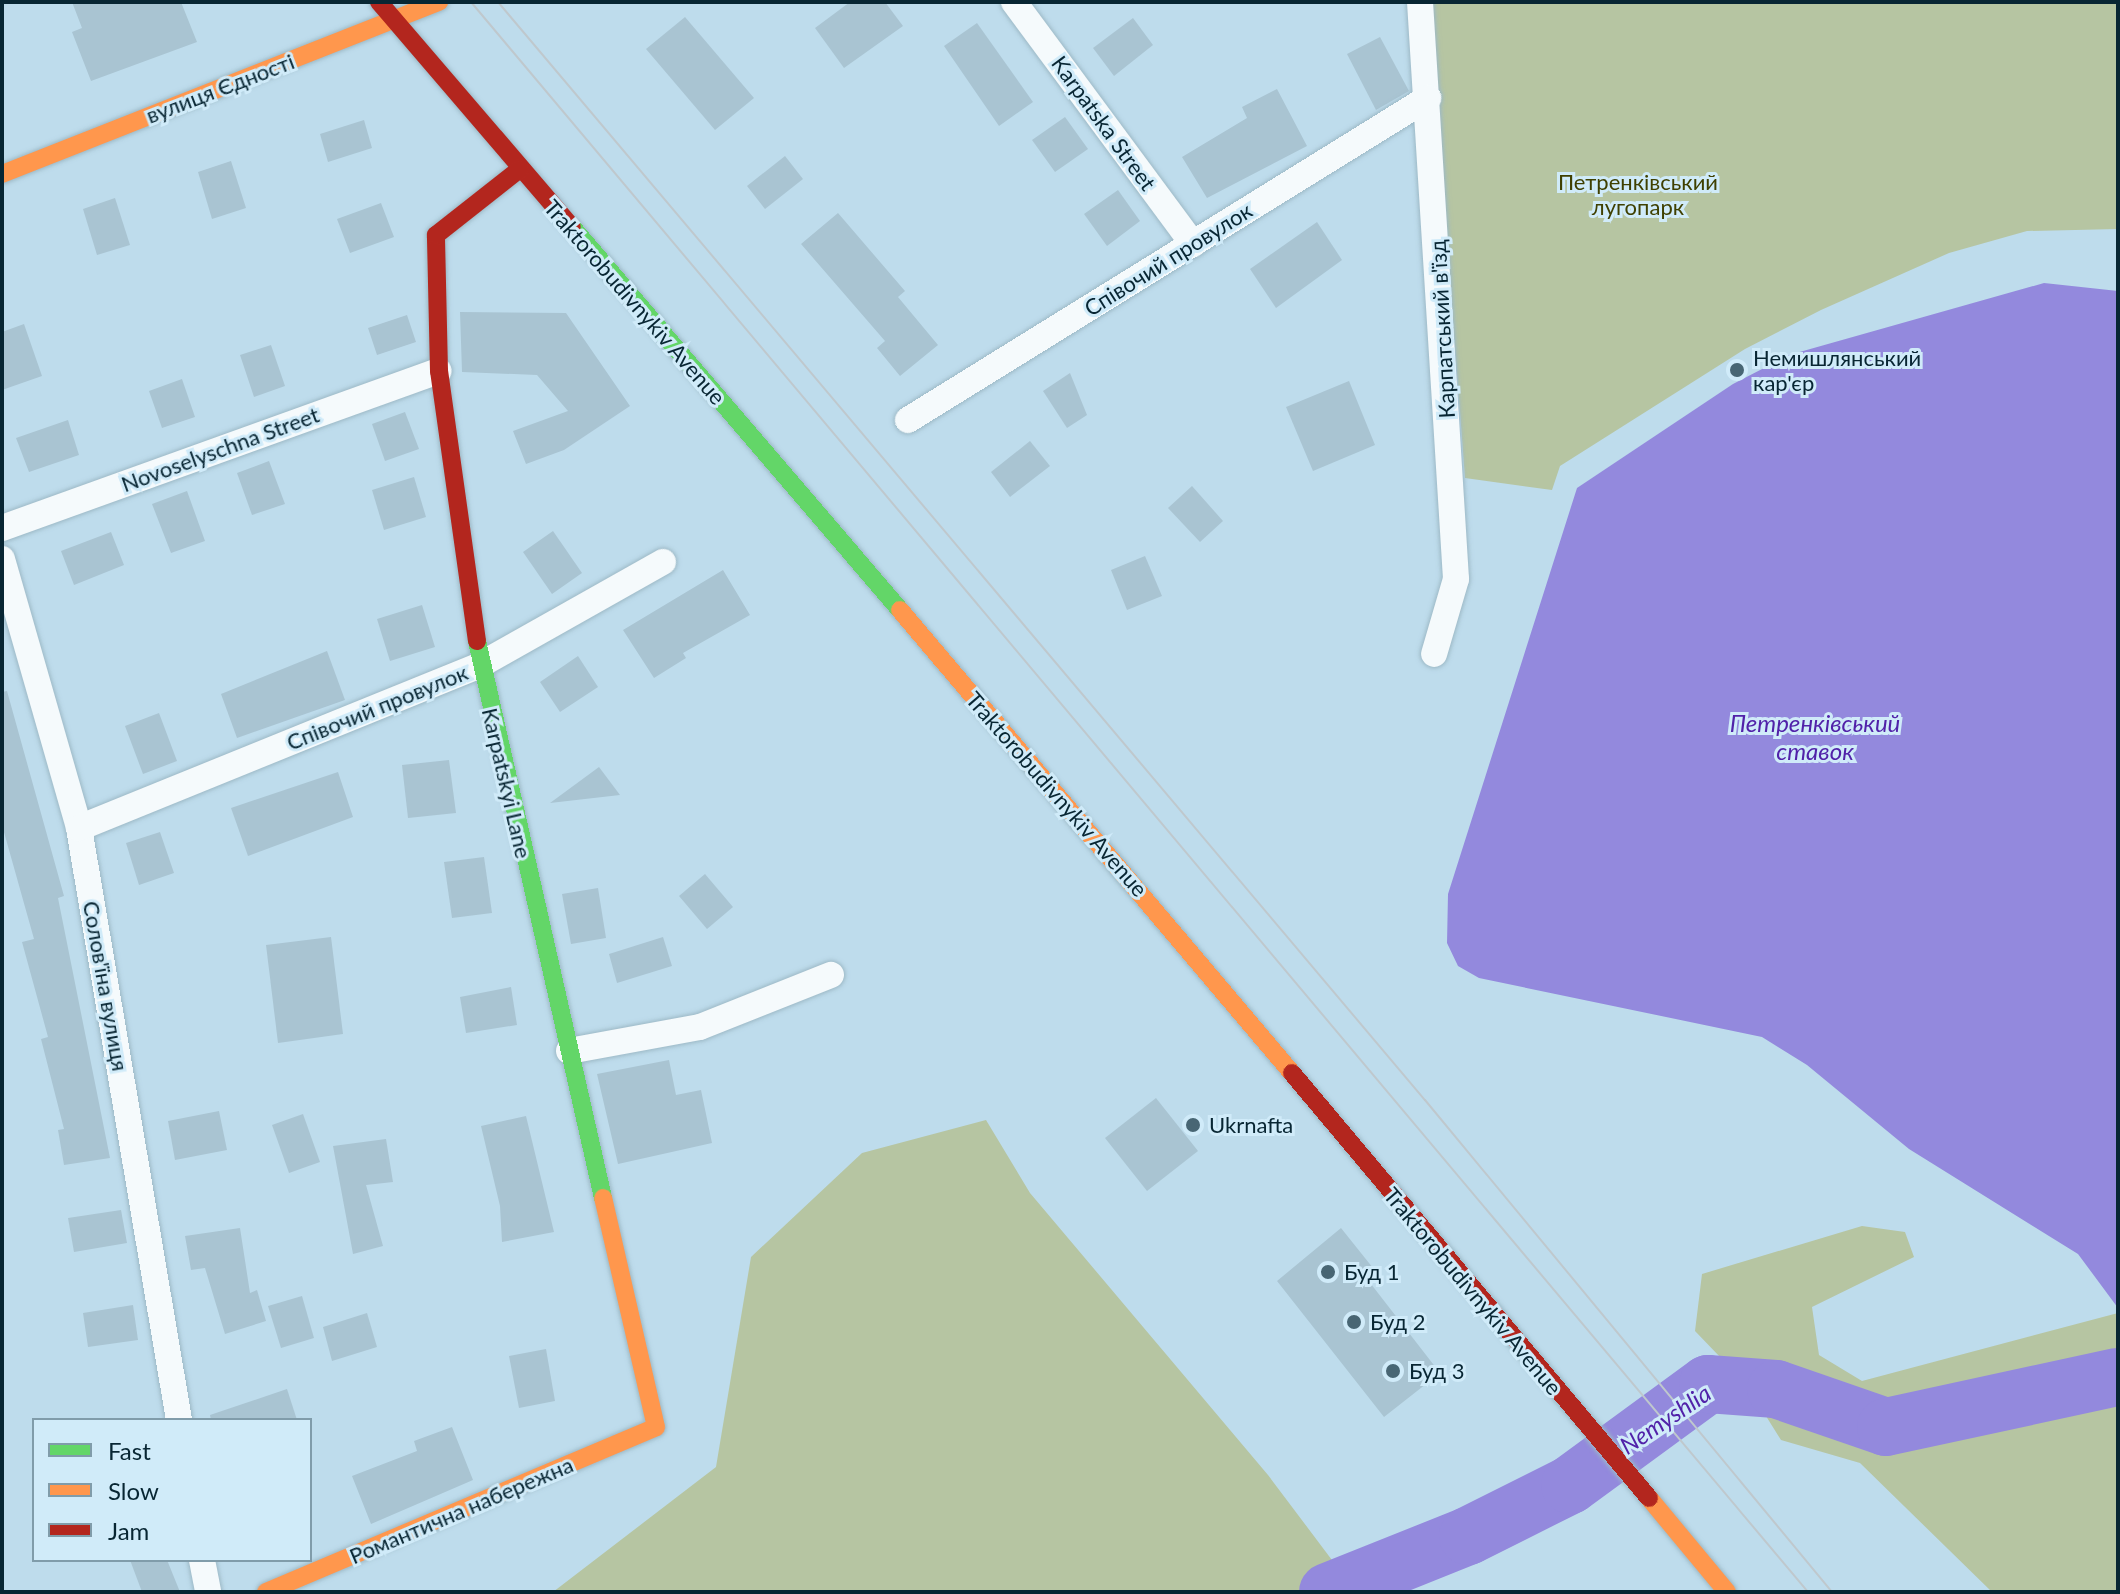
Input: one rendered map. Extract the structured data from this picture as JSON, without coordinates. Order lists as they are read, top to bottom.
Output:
{
  "streets": {
    "main road": [
      "вулиця Єдності",
      "Traktorobudivnykiv Avenue",
      "Karpatskyi Lane",
      "Романтична набережна"
    ],
    "street": [
      "Karpatska Street",
      "Співочий провулок",
      "Карпатський в'їзд",
      "Novoselyschna Street",
      "Солов'їна вулиця"
    ]
  },
  "crossings": [
    ["вулиця Єдності", "Traktorobudivnykiv Avenue"],
    ["Karpatska Street", "Співочий провулок"],
    ["Співочий провулок", "Карпатський в'їзд"],
    ["Співочий провулок", "Karpatskyi Lane"],
    ["Співочий провулок", "Солов'їна вулиця"],
    ["Traktorobudivnykiv Avenue", "Karpatskyi Lane"],
    ["Novoselyschna Street", "Karpatskyi Lane"],
    ["Karpatskyi Lane", "Романтична набережна"]
  ],
  "water": ["Петренківський ставок", "Nemyshlia"],
  "parks": ["Петренківський лугопарк"],
  "places": [
    "Немишлянський кар'єр",
    "Ukrnafta",
    "Буд 1",
    "Буд 2",
    "Буд 3"
  ],
  "legend": ["Fast", "Slow", "Jam"]
}
